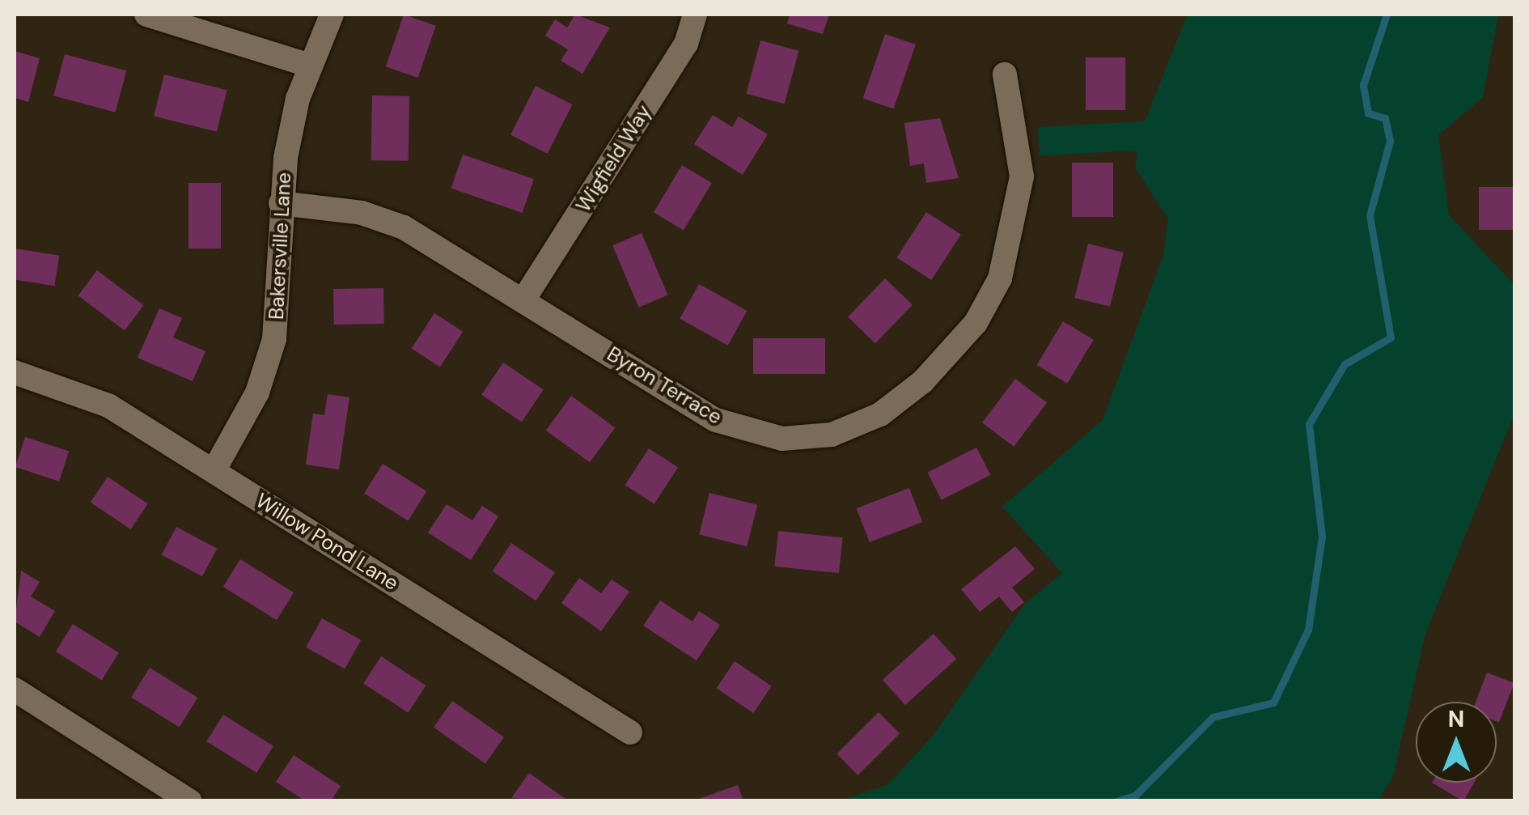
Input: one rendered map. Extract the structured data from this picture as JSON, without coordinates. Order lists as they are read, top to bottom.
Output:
{
  "streets": {
    "street": [
      "Wigfield Way",
      "Bakersville Lane",
      "Byron Terrace",
      "Willow Pond Lane"
    ]
  },
  "crossings": [
    ["Wigfield Way", "Byron Terrace"],
    ["Bakersville Lane", "Byron Terrace"],
    ["Bakersville Lane", "Willow Pond Lane"]
  ],
  "north": "top"
}
